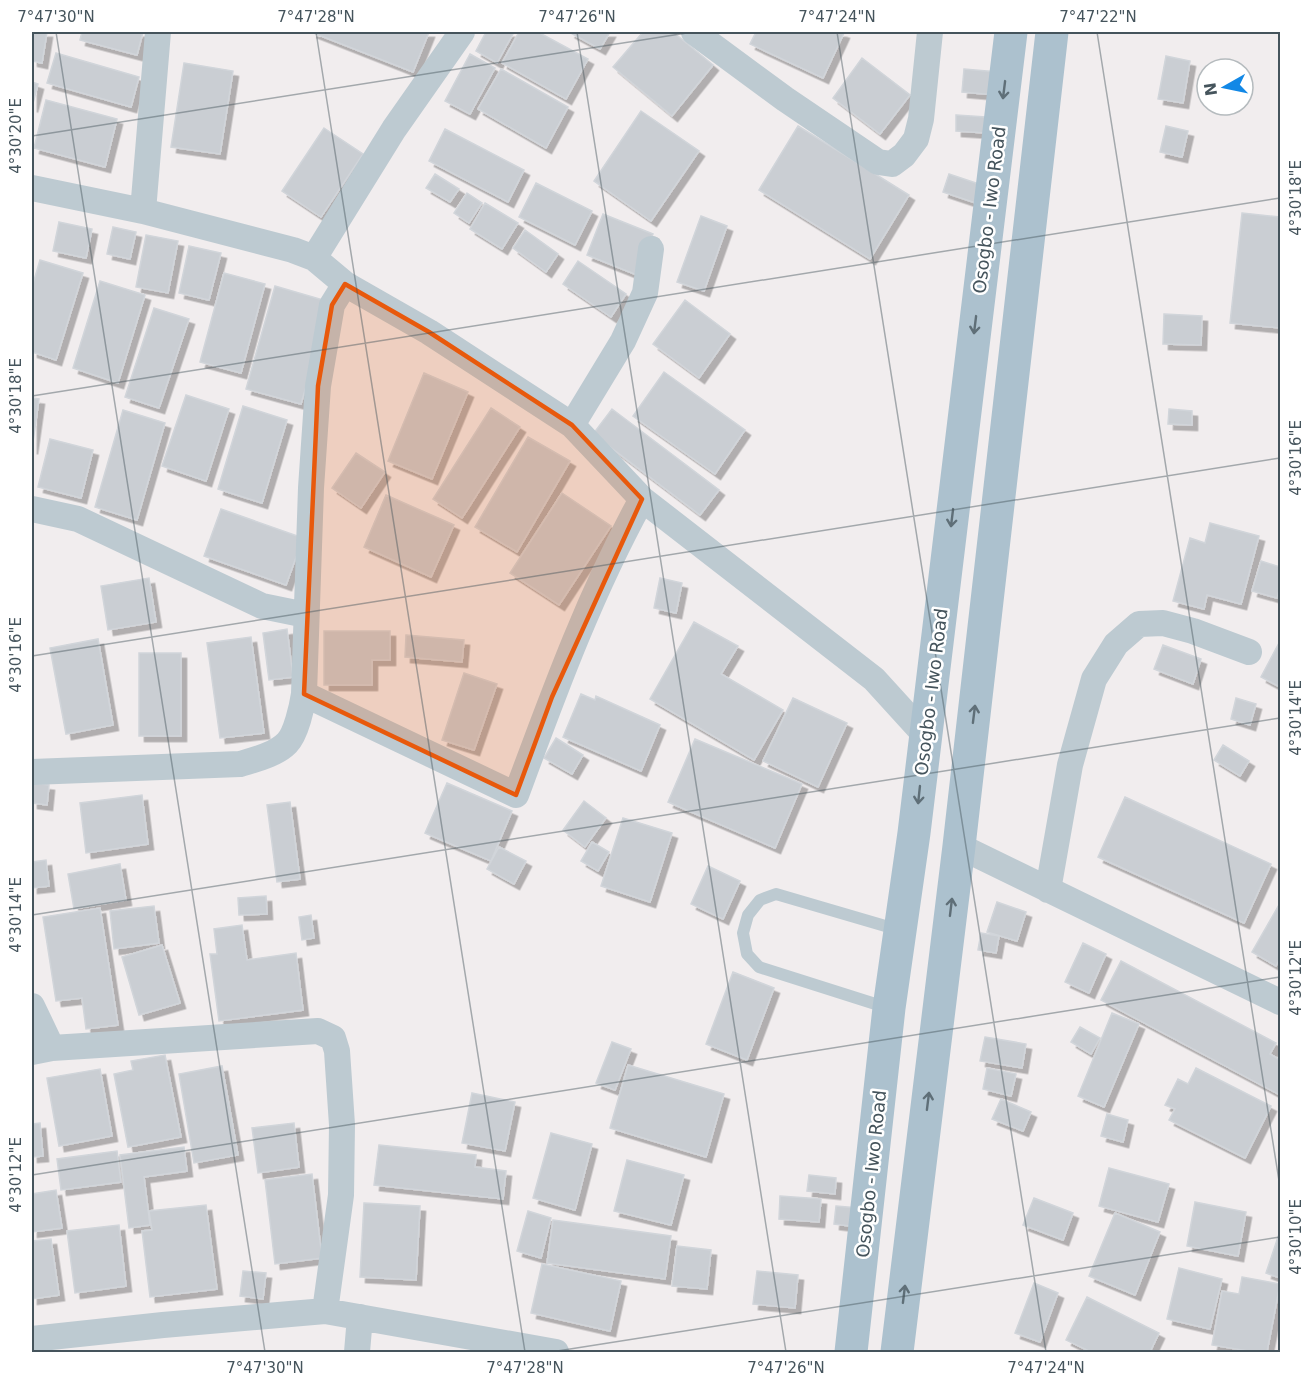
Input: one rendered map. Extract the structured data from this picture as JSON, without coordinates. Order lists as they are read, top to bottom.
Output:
{
  "streets": {
    "main road": ["Osogbo - Iwo Road"]
  },
  "north": "left",
  "coordinates": [
    "7°47'30\"N",
    "7°47'28\"N",
    "7°47'26\"N",
    "7°47'24\"N",
    "7°47'22\"N",
    "4°30'20\"E",
    "4°30'18\"E",
    "4°30'16\"E",
    "4°30'14\"E",
    "4°30'12\"E",
    "4°30'10\"E"
  ]
}
